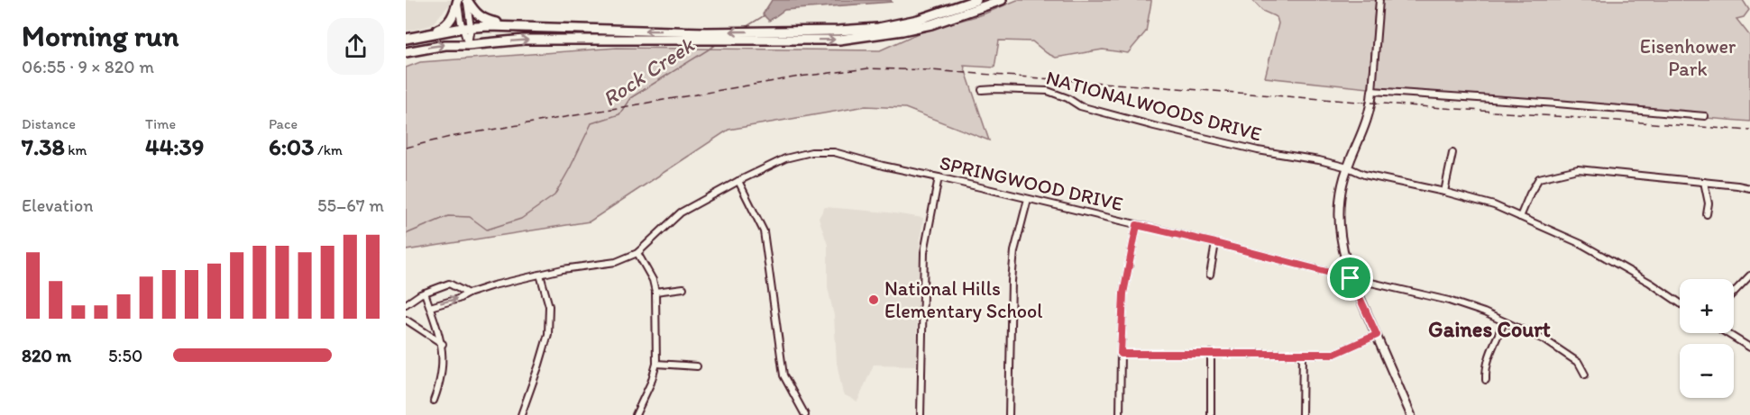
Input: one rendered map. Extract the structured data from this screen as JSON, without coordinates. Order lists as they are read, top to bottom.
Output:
{
  "streets": {
    "street": ["NATIONALWOODS DRIVE", "SPRINGWOOD DRIVE"]
  },
  "districts": ["Gaines Court"],
  "water": ["Rock Creek"],
  "parks": ["Eisenhower Park"],
  "places": ["National Hills Elementary School"],
  "page": {
    "heading": ["Morning run", "06:55 · 9 × 820 m"],
    "stats": [
      ["Distance", "7.38 km"],
      ["Time", "44:39"],
      ["Pace", "6:03 /km"]
    ],
    "chart": ["Elevation", "55–67 m"],
    "map_buttons": ["+", "−"],
    "list": [
      {
        "name": "820 m",
        "note": "5:50"
      }
    ]
  }
}
